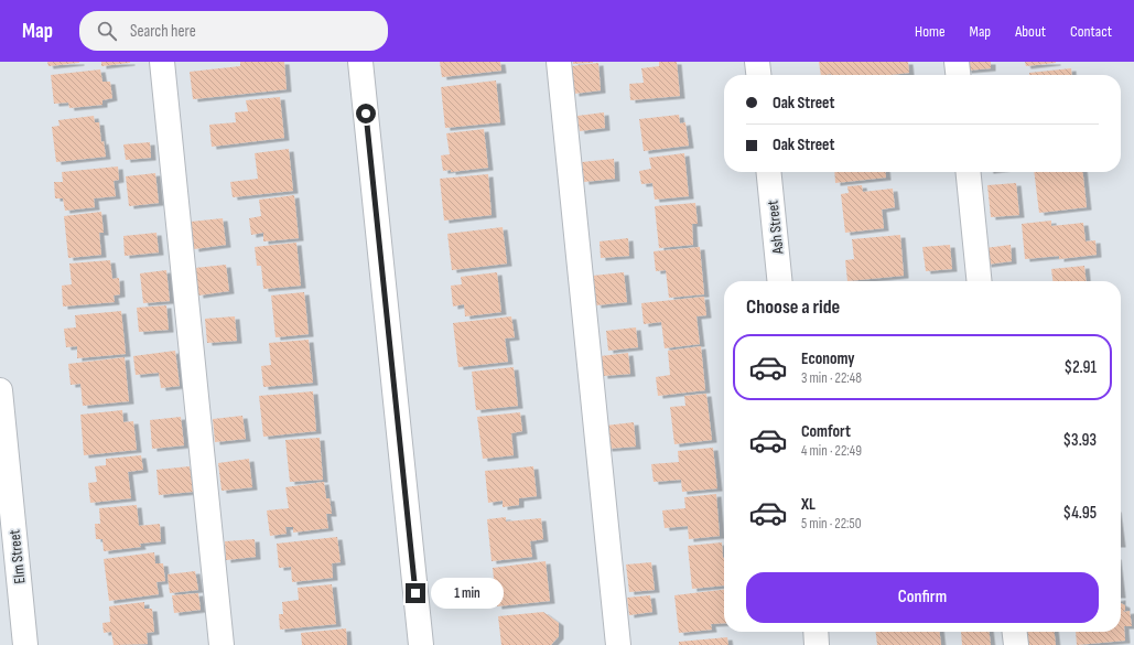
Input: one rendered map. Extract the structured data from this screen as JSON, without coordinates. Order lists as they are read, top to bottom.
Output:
{
  "streets": {
    "street": ["Ash Street", "Elm Street"]
  },
  "page": {
    "header": "Map",
    "search": "Search here",
    "nav": [
      "Home",
      "Map",
      "About",
      "Contact"
    ],
    "banner": ["Oak Street", "Oak Street"],
    "heading": "Choose a ride",
    "list": [
      {
        "name": "Economy",
        "note": "3 min · 22:48",
        "value": "$2.91"
      },
      {
        "name": "Comfort",
        "note": "4 min · 22:49",
        "value": "$3.93"
      },
      {
        "name": "XL",
        "note": "5 min · 22:50",
        "value": "$4.95"
      }
    ],
    "buttons": "Confirm",
    "bubble": "1 min"
  }
}
